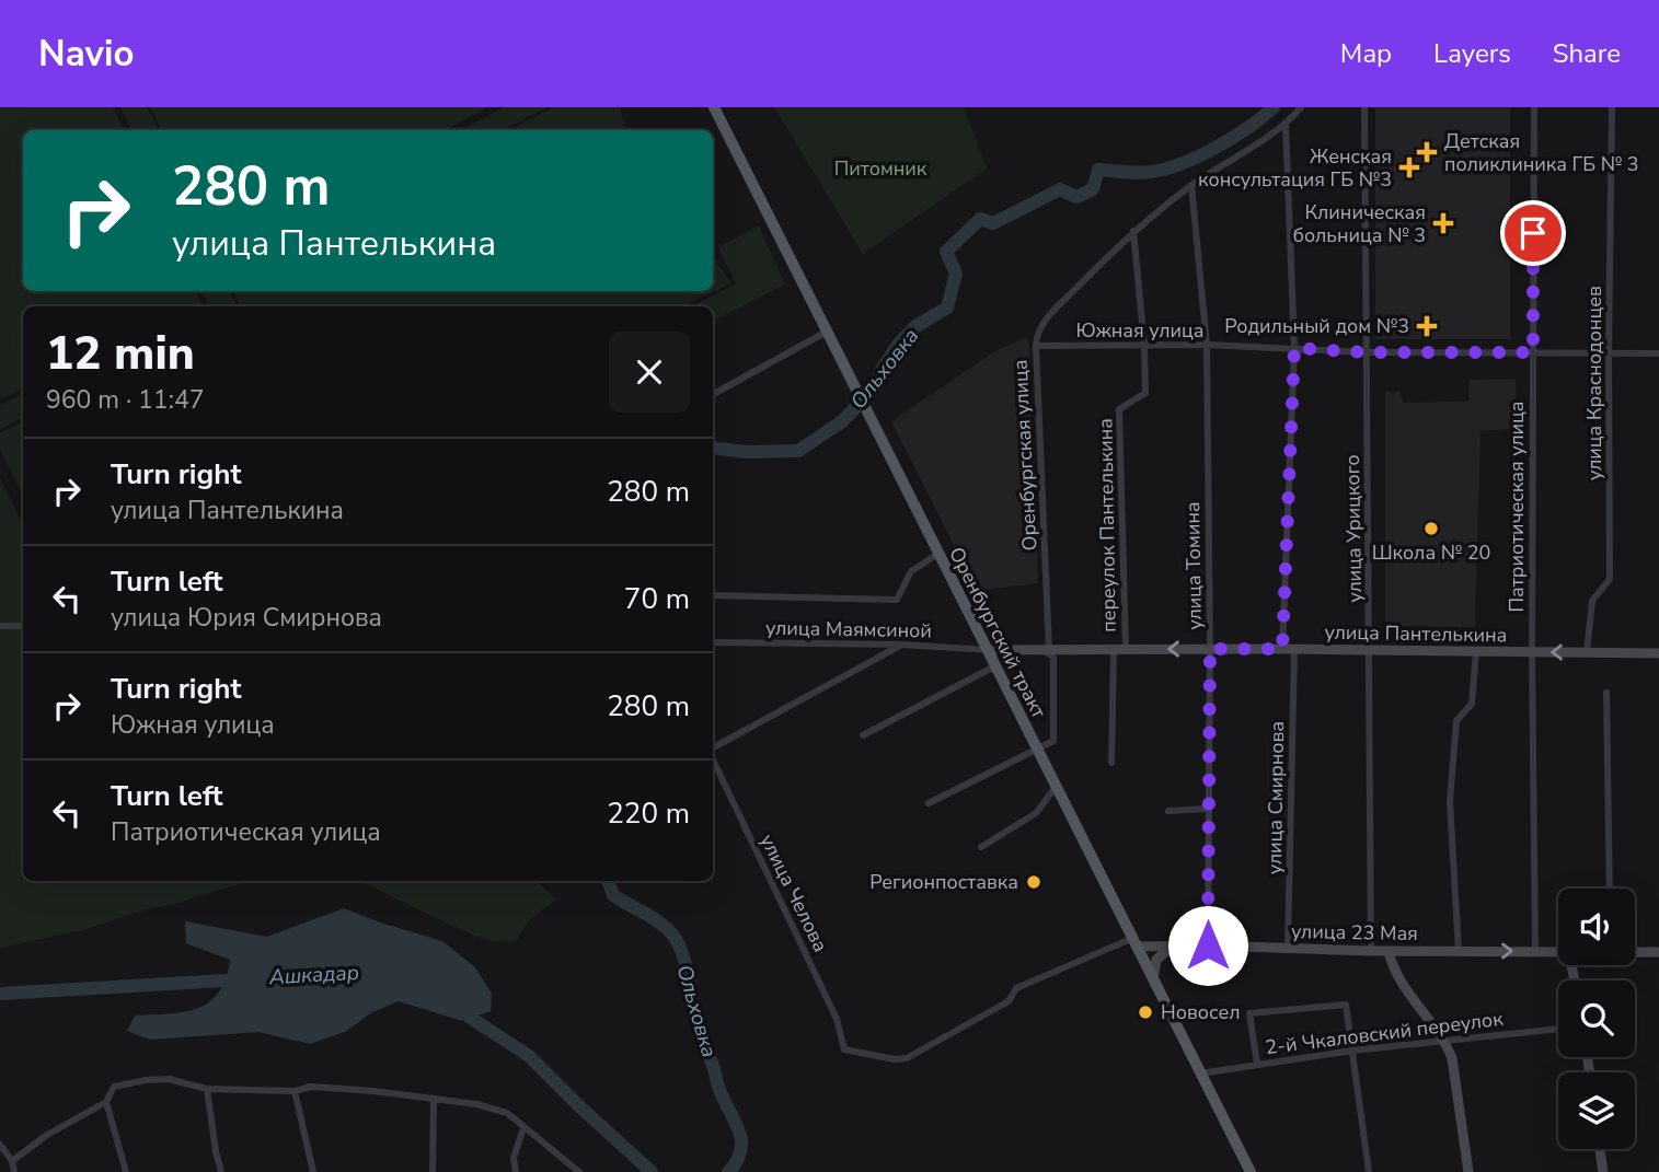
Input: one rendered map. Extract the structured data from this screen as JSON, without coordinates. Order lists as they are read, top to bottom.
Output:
{
  "streets": {
    "main road": ["Оренбургский тракт", "улица Пантелькина", "улица 23 Мая"],
    "street": [
      "Южная улица",
      "улица Краснодонцев",
      "Оренбургская улица",
      "Патриотическая улица",
      "переулок Пантелькина",
      "улица Урицкого",
      "улица Томина",
      "улица Маямсиной",
      "улица Смирнова",
      "улица Челова",
      "2-й Чкаловский переулок"
    ]
  },
  "crossings": [
    ["Южная улица", "улица Краснодонцев"],
    ["Южная улица", "Оренбургская улица"],
    ["Южная улица", "Патриотическая улица"],
    ["Южная улица", "переулок Пантелькина"],
    ["Южная улица", "улица Урицкого"],
    ["Южная улица", "улица Томина"],
    ["улица Краснодонцев", "улица Пантелькина"],
    ["Оренбургская улица", "переулок Пантелькина"],
    ["Оренбургская улица", "улица Томина"],
    ["Оренбургская улица", "Оренбургский тракт"],
    ["Оренбургская улица", "улица Пантелькина"],
    ["Патриотическая улица", "улица Пантелькина"],
    ["Патриотическая улица", "улица 23 Мая"],
    ["переулок Пантелькина", "улица Пантелькина"],
    ["улица Урицкого", "улица Пантелькина"],
    ["улица Урицкого", "улица 23 Мая"],
    ["улица Томина", "улица Пантелькина"],
    ["улица Томина", "улица 23 Мая"],
    ["улица Маямсиной", "Оренбургский тракт"],
    ["улица Маямсиной", "улица Пантелькина"],
    ["Оренбургский тракт", "улица Пантелькина"],
    ["Оренбургский тракт", "улица Челова"],
    ["Оренбургский тракт", "улица 23 Мая"],
    ["Оренбургский тракт", "2-й Чкаловский переулок"],
    ["улица Пантелькина", "улица Смирнова"],
    ["улица Смирнова", "улица 23 Мая"],
    ["улица Челова", "улица 23 Мая"]
  ],
  "water": ["Ольховка", "Ашкадар"],
  "parks": ["Питомник"],
  "places": {
    "health": [
      "Детская поликлиника ГБ № 3",
      "Женская консультация ГБ №3",
      "Клиническая больница № 3",
      "Родильный дом №3"
    ],
    "other": ["Школа № 20", "Регионпоставка", "Новосел"]
  },
  "page": {
    "header": "Navio",
    "nav": ["Map", "Layers", "Share"],
    "turn": ["280 m", "улица Пантелькина"],
    "heading": ["12 min", "960 m · 11:47"],
    "list": [
      {
        "name": "Turn right",
        "note": "улица Пантелькина",
        "value": "280 m"
      },
      {
        "name": "Turn left",
        "note": "улица Юрия Смирнова",
        "value": "70 m"
      },
      {
        "name": "Turn right",
        "note": "Южная улица",
        "value": "280 m"
      },
      {
        "name": "Turn left",
        "note": "Патриотическая улица",
        "value": "220 m"
      }
    ]
  }
}
